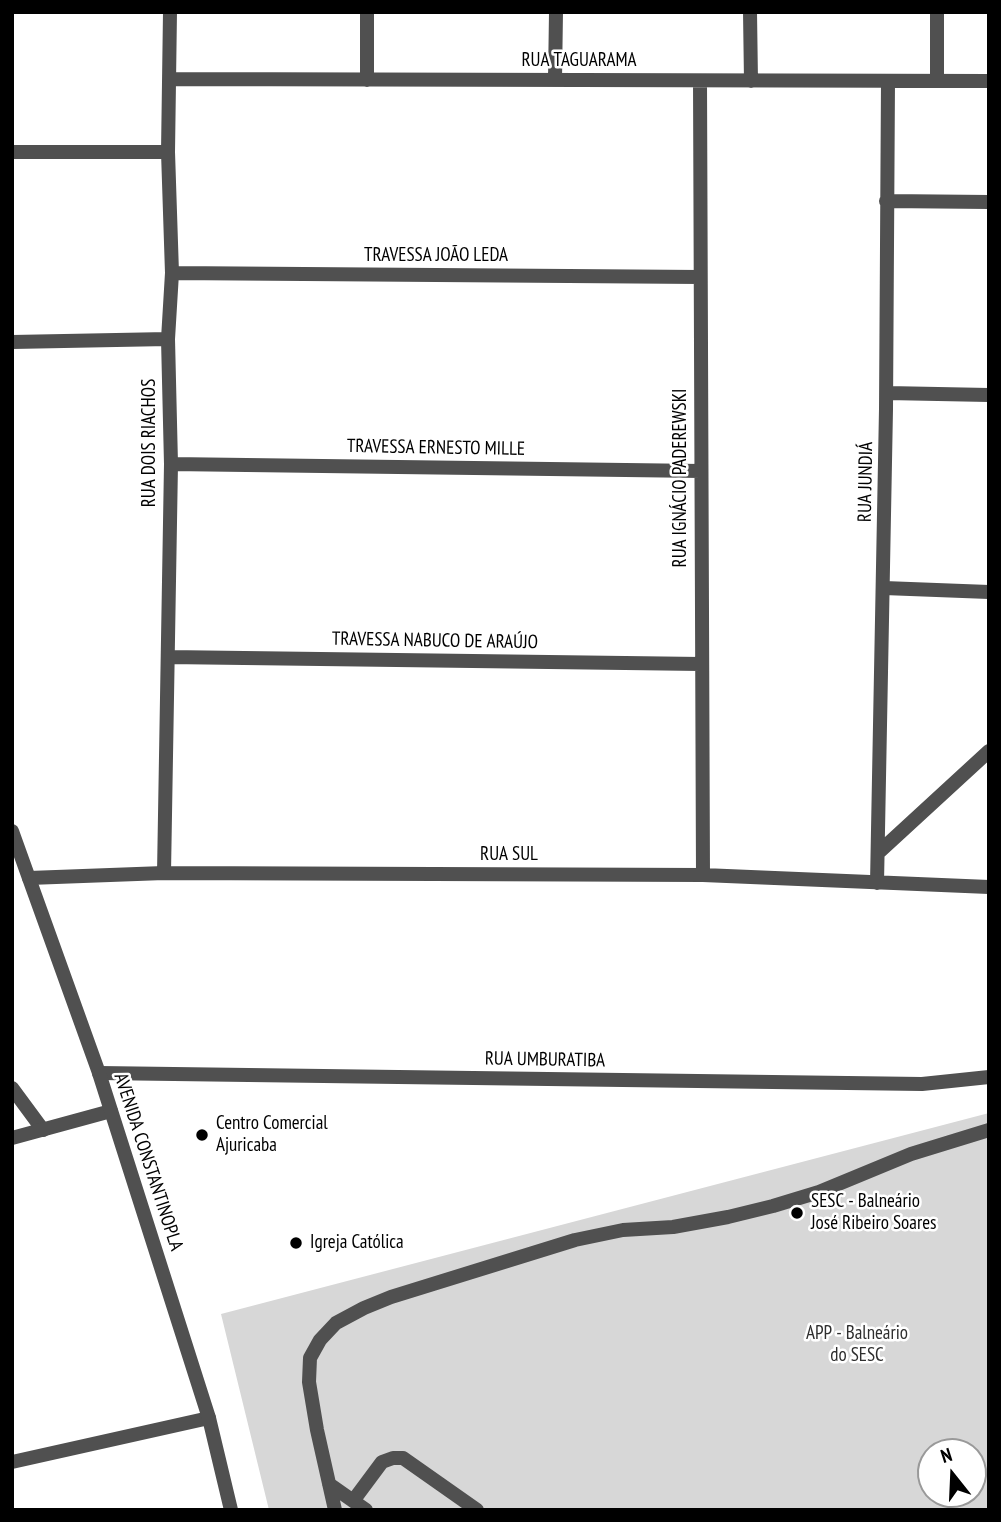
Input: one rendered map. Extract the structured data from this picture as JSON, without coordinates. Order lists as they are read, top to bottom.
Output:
{
  "streets": {
    "street": [
      "RUA TAGUARAMA",
      "TRAVESSA JOÃO LEDA",
      "RUA DOIS RIACHOS",
      "TRAVESSA ERNESTO MILLE",
      "RUA IGNÁCIO PADEREWSKI",
      "RUA JUNDIÁ",
      "TRAVESSA NABUCO DE ARAÚJO",
      "RUA SUL",
      "RUA UMBURATIBA",
      "AVENIDA CONSTANTINOPLA"
    ]
  },
  "crossings": [
    ["RUA TAGUARAMA", "RUA DOIS RIACHOS"],
    ["RUA TAGUARAMA", "RUA IGNÁCIO PADEREWSKI"],
    ["RUA TAGUARAMA", "RUA JUNDIÁ"],
    ["TRAVESSA JOÃO LEDA", "RUA DOIS RIACHOS"],
    ["TRAVESSA JOÃO LEDA", "RUA IGNÁCIO PADEREWSKI"],
    ["RUA DOIS RIACHOS", "TRAVESSA ERNESTO MILLE"],
    ["RUA DOIS RIACHOS", "TRAVESSA NABUCO DE ARAÚJO"],
    ["RUA DOIS RIACHOS", "RUA SUL"],
    ["TRAVESSA ERNESTO MILLE", "RUA IGNÁCIO PADEREWSKI"],
    ["RUA IGNÁCIO PADEREWSKI", "TRAVESSA NABUCO DE ARAÚJO"],
    ["RUA IGNÁCIO PADEREWSKI", "RUA SUL"],
    ["RUA JUNDIÁ", "RUA SUL"],
    ["RUA SUL", "AVENIDA CONSTANTINOPLA"],
    ["RUA UMBURATIBA", "AVENIDA CONSTANTINOPLA"]
  ],
  "parks": ["APP - Balneário do SESC"],
  "places": ["Centro Comercial Ajuricaba", "SESC - Balneário José Ribeiro Soares", "Igreja Católica"],
  "north": "top"
}
